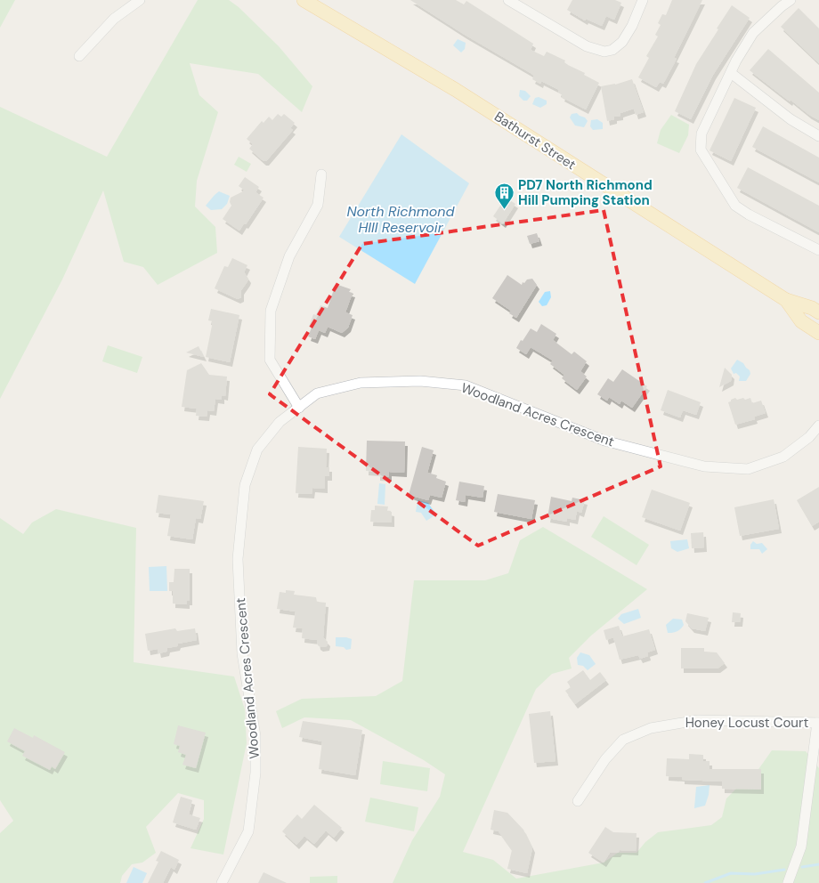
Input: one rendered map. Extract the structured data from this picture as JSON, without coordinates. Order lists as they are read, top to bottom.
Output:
{
  "streets": {
    "main road": ["Bathurst Street"],
    "street": ["Woodland Acres Crescent", "Honey Locust Court"]
  },
  "water": ["North Richmond HIll Reservoir"],
  "places": {
    "building": ["PD7 North Richmond Hill Pumping Station"]
  }
}
